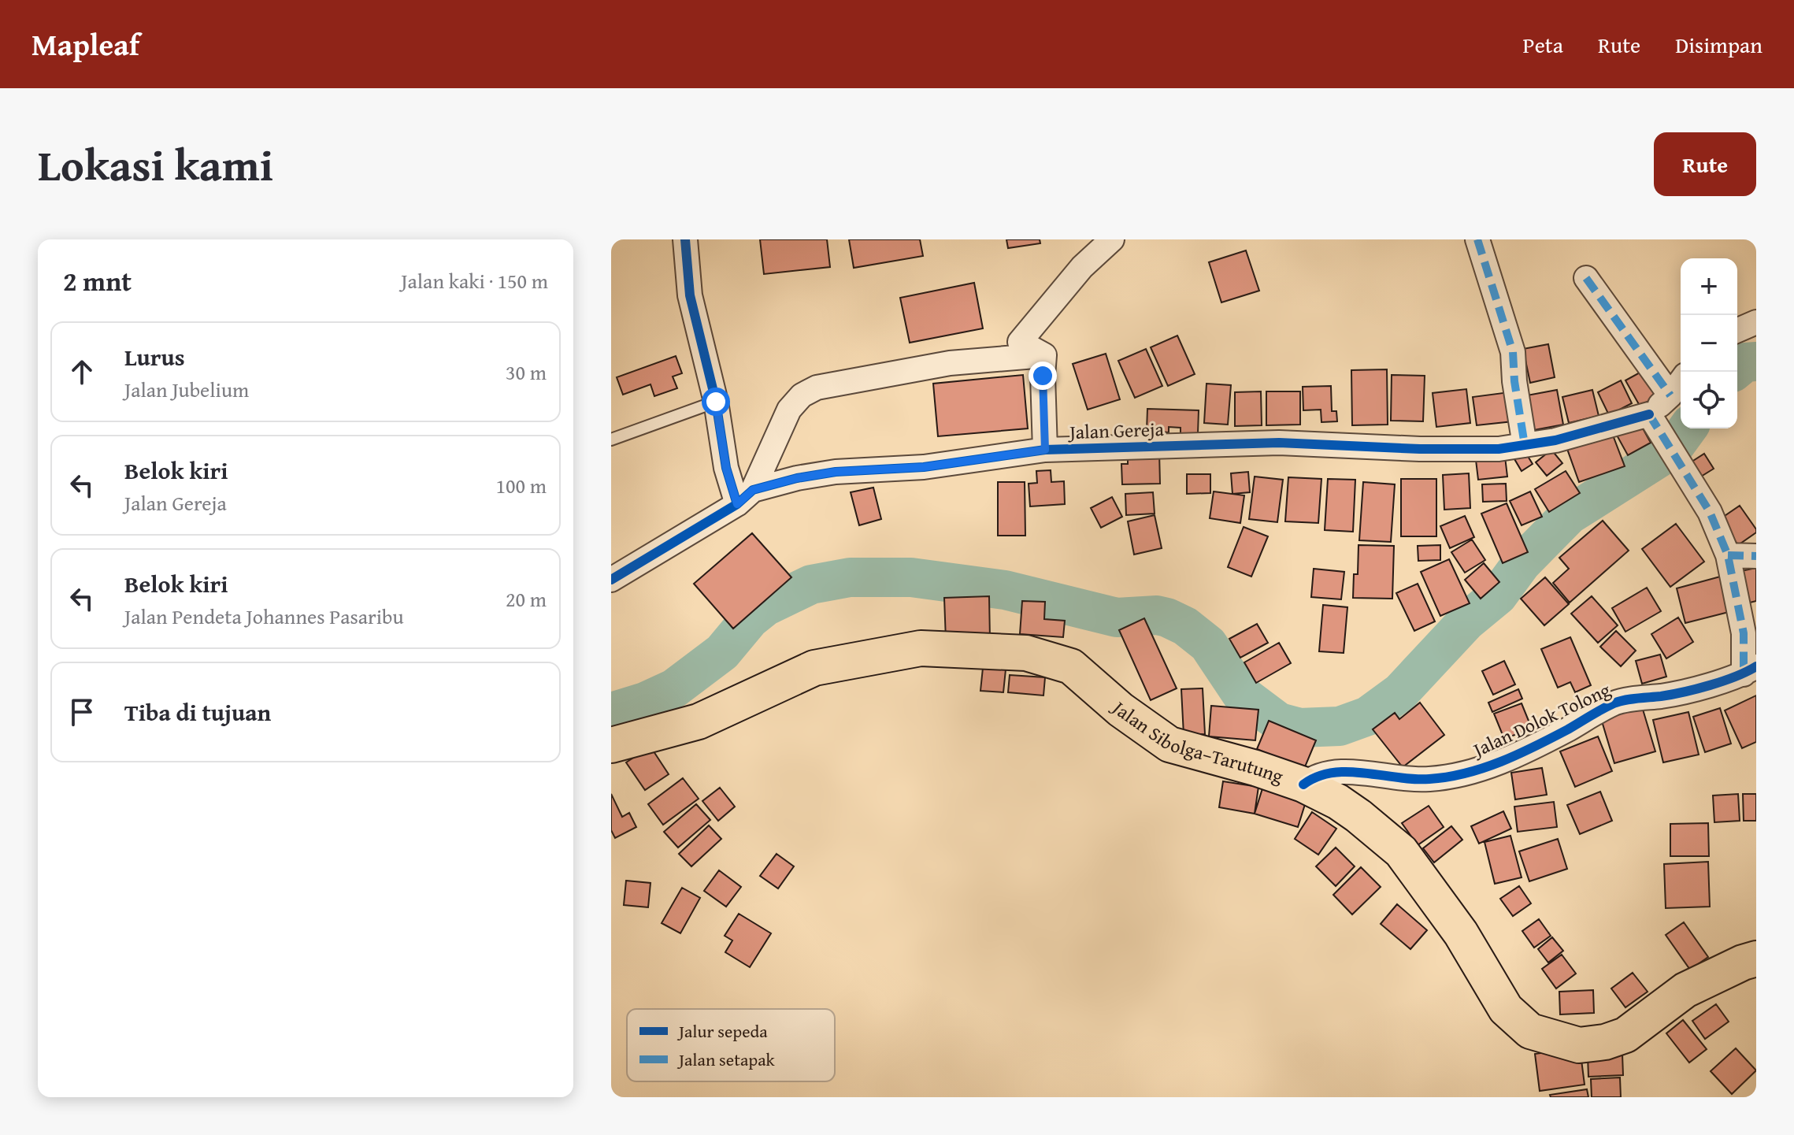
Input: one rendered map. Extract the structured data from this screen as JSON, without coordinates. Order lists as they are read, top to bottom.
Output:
{
  "streets": {
    "highway": ["Jalan Sibolga–Tarutung"],
    "street": ["Jalan Gereja", "Jalan Dolok Tolong"]
  },
  "crossings": [
    ["Jalan Dolok Tolong", "Jalan Sibolga–Tarutung"]
  ],
  "legend": ["Jalur sepeda", "Jalan setapak"],
  "page": {
    "header": "Mapleaf",
    "nav": ["Peta", "Rute", "Disimpan"],
    "title": "Lokasi kami",
    "buttons": "Rute",
    "heading": ["2 mnt", "Jalan kaki · 150 m"],
    "map_buttons": ["+", "−"],
    "list": [
      ["Lurus", "Jalan Jubelium", "30 m"],
      ["Belok kiri", "Jalan Gereja", "100 m"],
      ["Belok kiri", "Jalan Pendeta Johannes Pasaribu", "20 m"],
      "Tiba di tujuan"
    ]
  }
}
